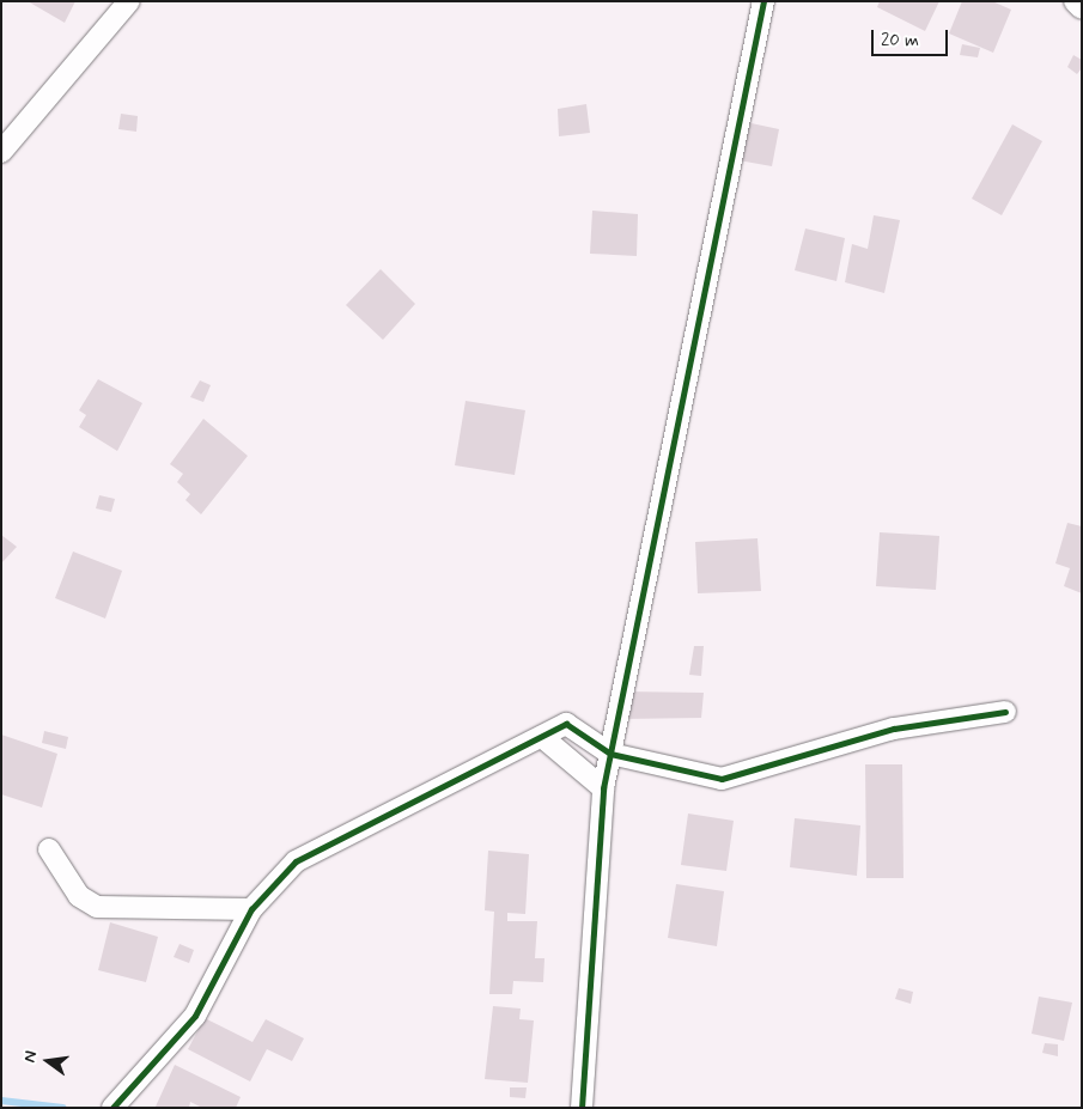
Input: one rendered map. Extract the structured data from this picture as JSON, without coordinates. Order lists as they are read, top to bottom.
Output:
{
  "scale_bar": "20 m",
  "north": "left"
}
